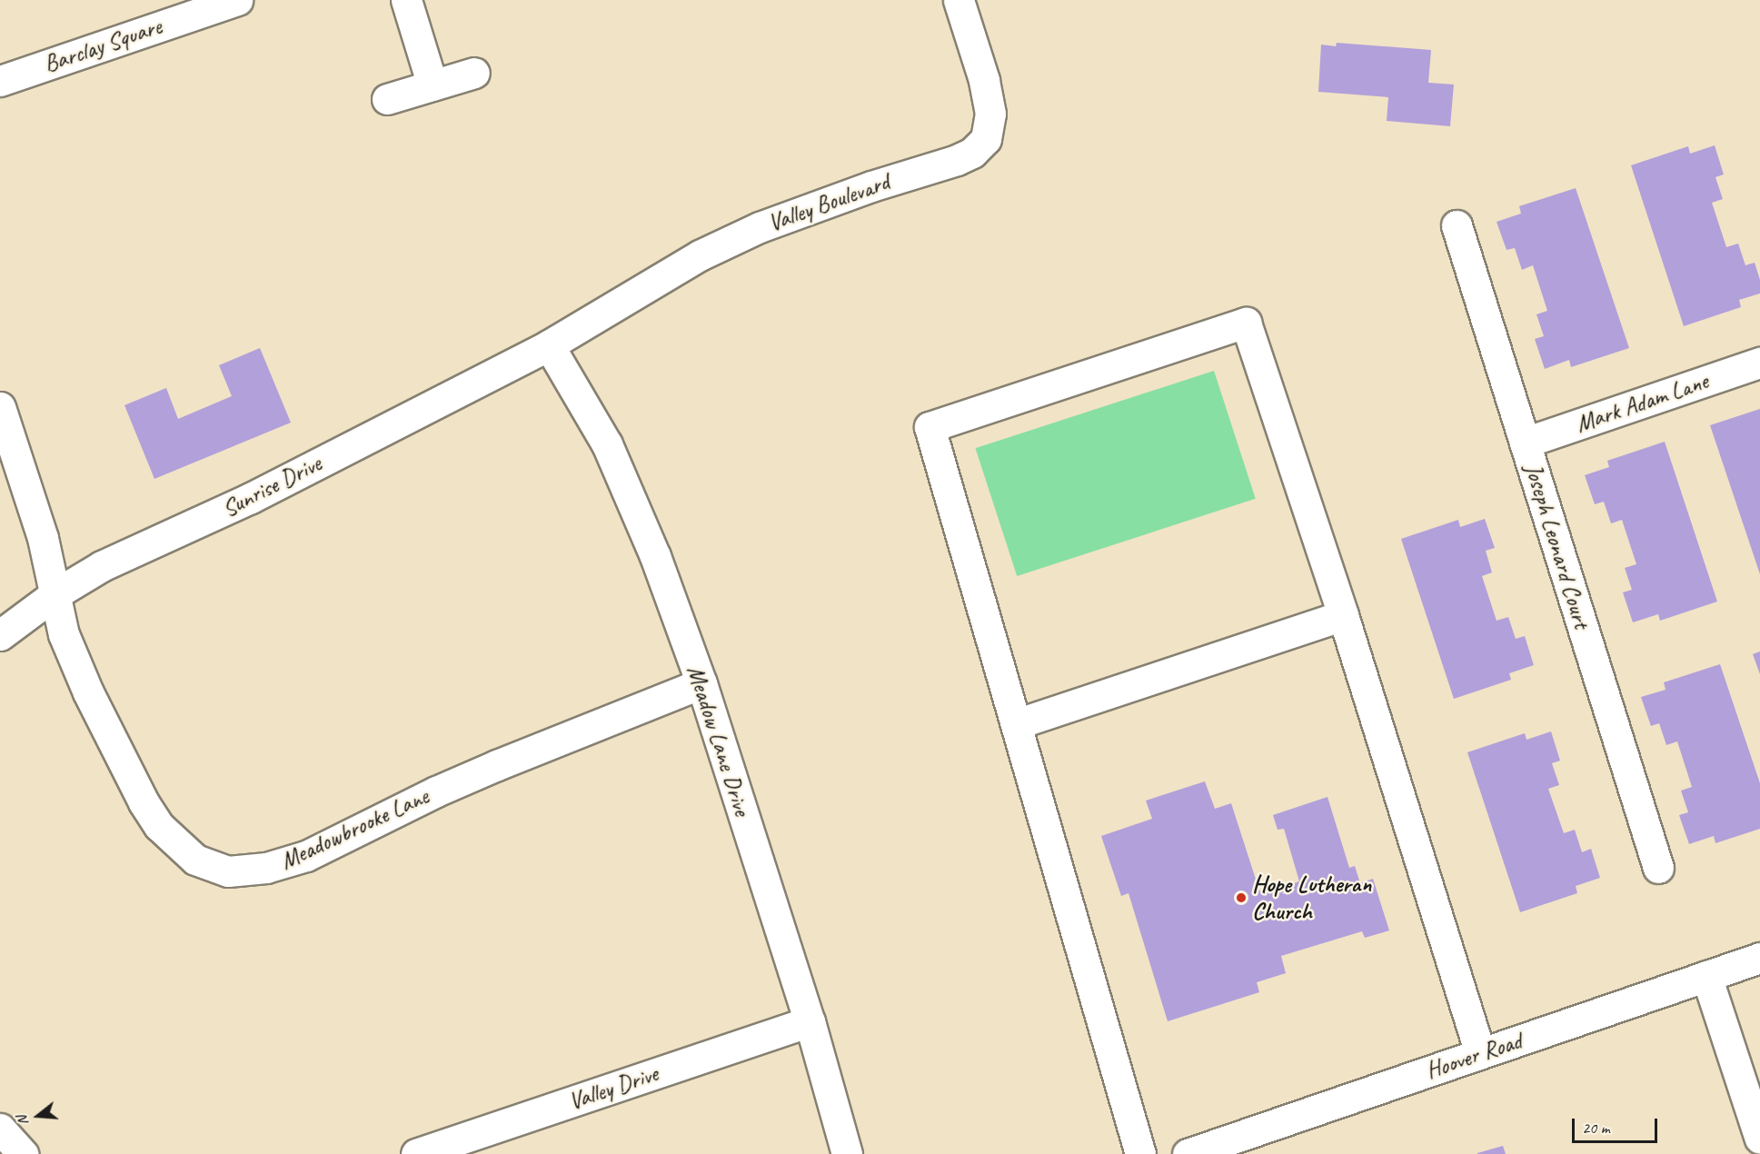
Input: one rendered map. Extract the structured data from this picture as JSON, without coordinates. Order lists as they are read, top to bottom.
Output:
{
  "streets": {
    "street": [
      "Barclay Square",
      "Valley Boulevard",
      "Mark Adam Lane",
      "Sunrise Drive",
      "Joseph Leonard Court",
      "Meadow Lane Drive",
      "Meadowbrooke Lane",
      "Hoover Road",
      "Valley Drive"
    ]
  },
  "crossings": [
    ["Valley Boulevard", "Sunrise Drive"],
    ["Valley Boulevard", "Meadow Lane Drive"],
    ["Mark Adam Lane", "Joseph Leonard Court"],
    ["Sunrise Drive", "Meadow Lane Drive"],
    ["Sunrise Drive", "Meadowbrooke Lane"],
    ["Meadow Lane Drive", "Meadowbrooke Lane"],
    ["Meadow Lane Drive", "Valley Drive"]
  ],
  "places": ["Hope Lutheran Church"],
  "scale_bar": "20 m",
  "north": "left"
}
